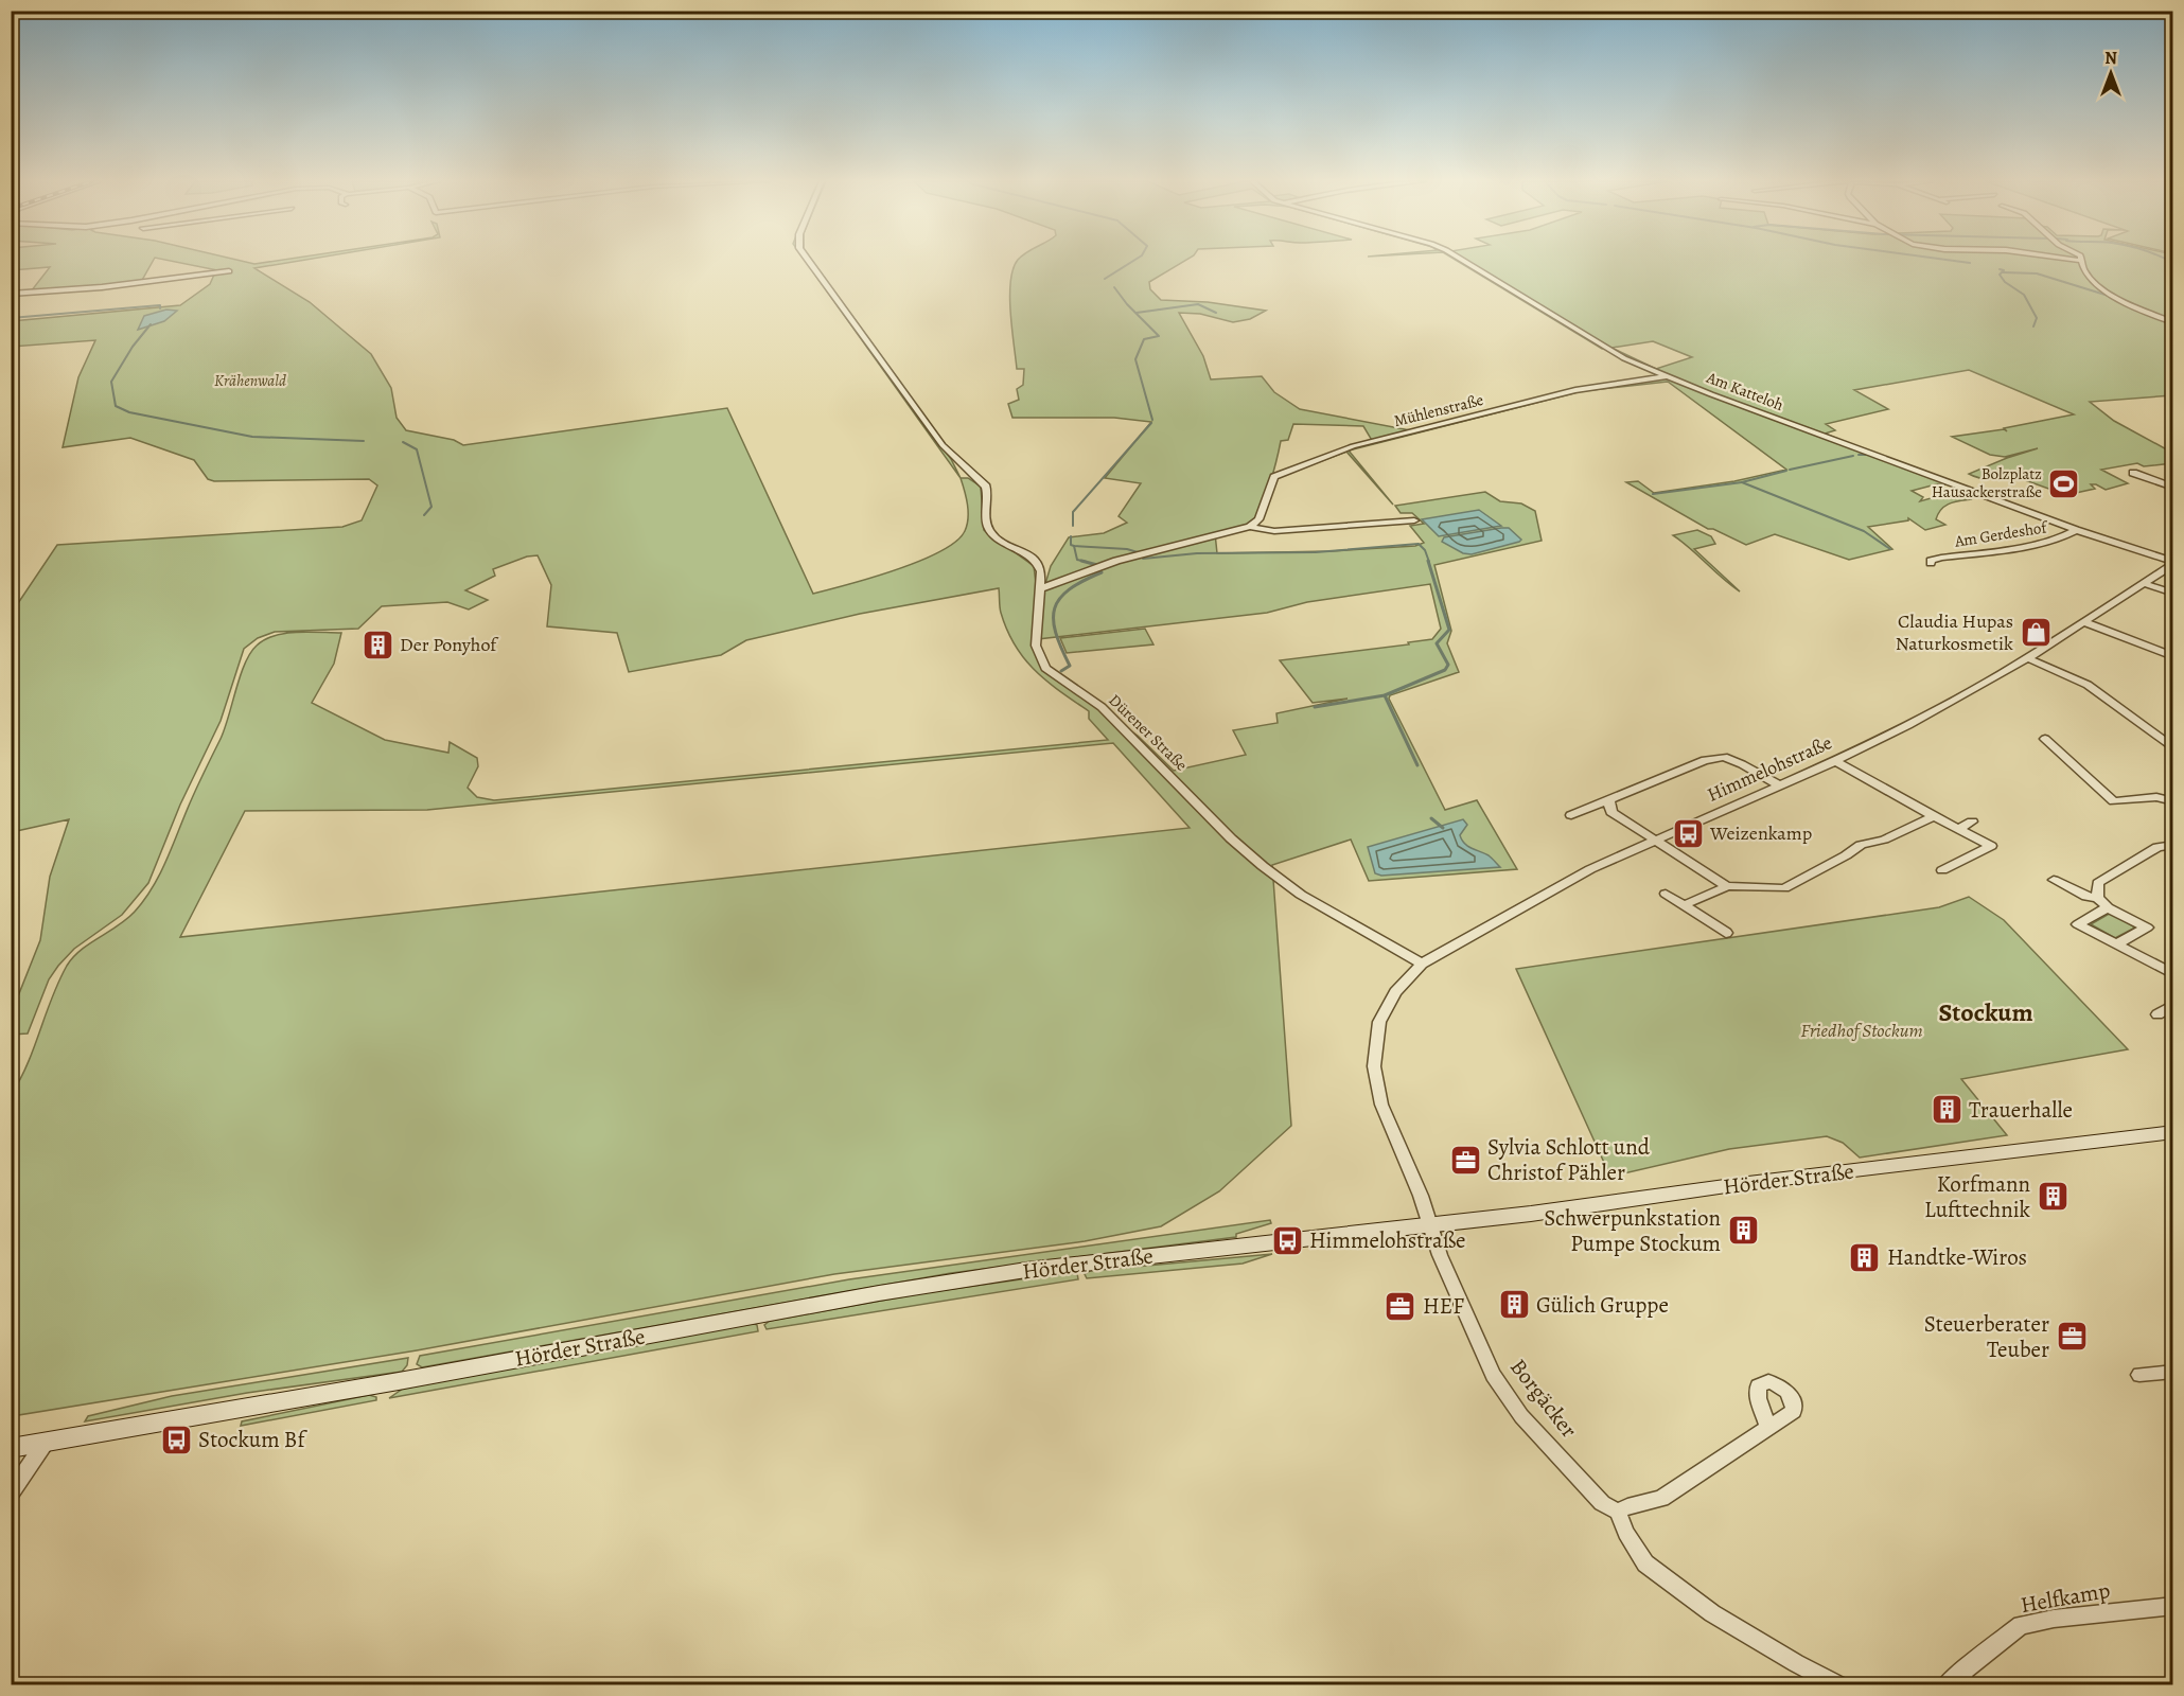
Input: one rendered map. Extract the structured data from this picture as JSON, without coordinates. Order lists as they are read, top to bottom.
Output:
{
  "streets": {
    "main road": ["Hörder Straße"],
    "street": [
      "Am Katteloh",
      "Mühlenstraße",
      "Am Gerdeshof",
      "Dürener Straße",
      "Himmelohstraße",
      "Borgäcker",
      "Helfkamp"
    ]
  },
  "crossings": [
    ["Am Katteloh", "Mühlenstraße"],
    ["Am Katteloh", "Am Gerdeshof"],
    ["Am Katteloh", "Himmelohstraße"],
    ["Dürener Straße", "Himmelohstraße"],
    ["Himmelohstraße", "Hörder Straße"],
    ["Himmelohstraße", "Borgäcker"],
    ["Hörder Straße", "Borgäcker"]
  ],
  "districts": ["Stockum"],
  "parks": ["Krähenwald", "Friedhof Stockum"],
  "places": {
    "sports": ["Bolzplatz Hausackerstraße"],
    "shop": ["Claudia Hupas Naturkosmetik"],
    "building": [
      "Der Ponyhof",
      "Trauerhalle",
      "Korfmann Lufttechnik",
      "Schwerpunkstation Pumpe Stockum",
      "Handtke-Wiros",
      "Gülich Gruppe"
    ],
    "bus stop": ["Weizenkamp", "Himmelohstraße", "Stockum Bf"],
    "office": ["Sylvia Schlott und Christof Pähler", "HEF", "Steuerberater Teuber"]
  },
  "north": "top"
}
